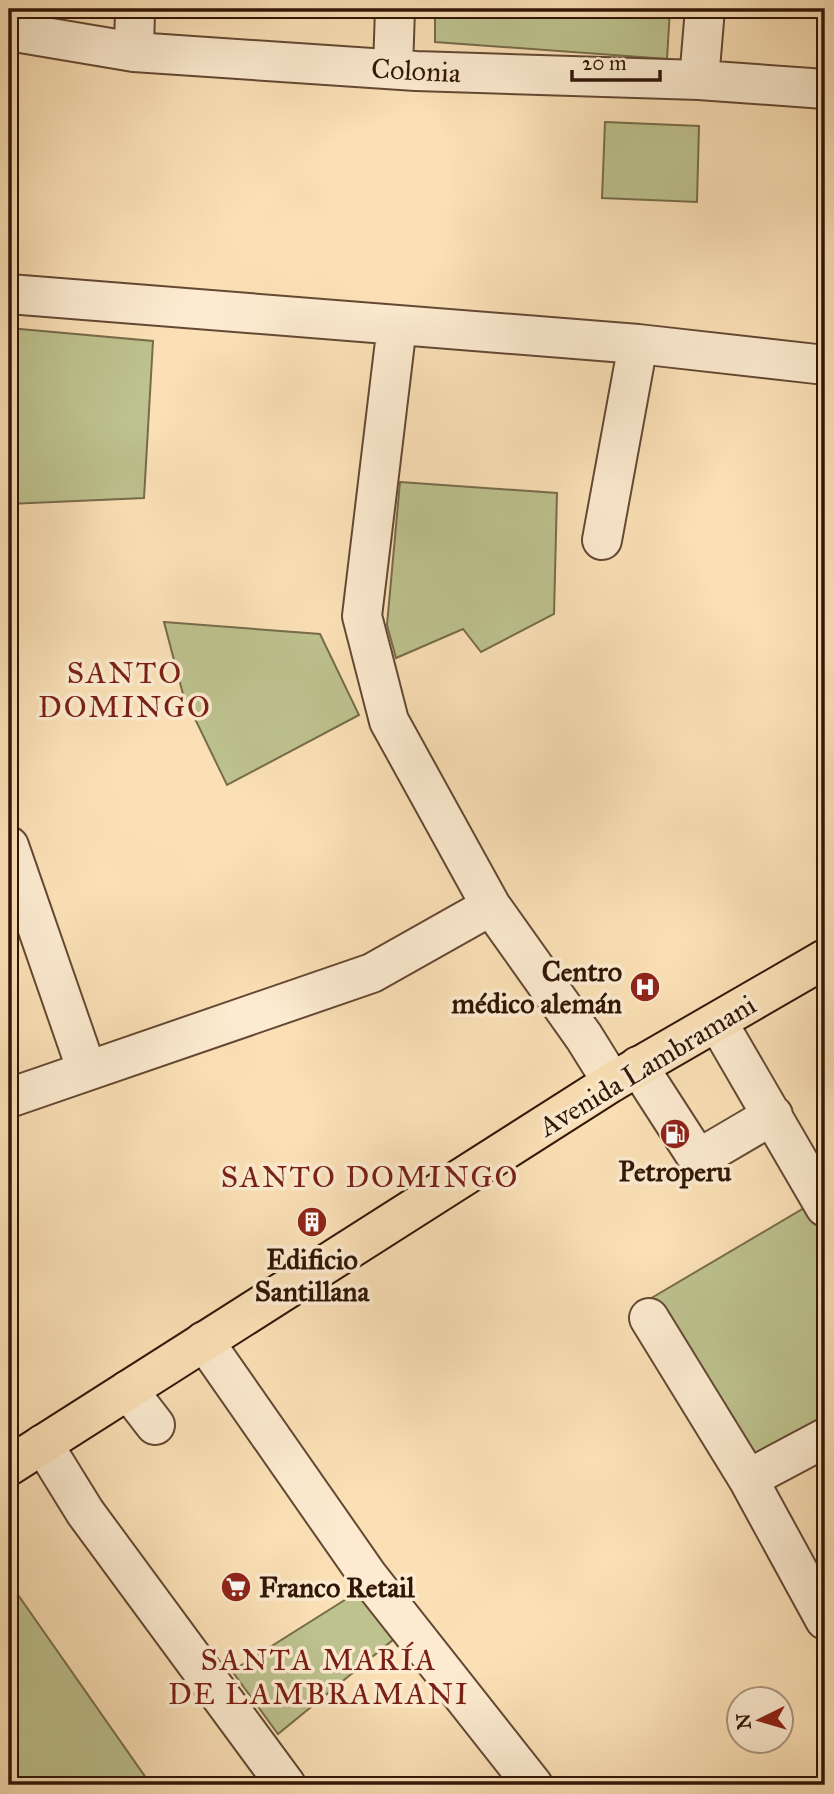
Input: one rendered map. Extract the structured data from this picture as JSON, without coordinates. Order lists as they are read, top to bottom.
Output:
{
  "streets": {
    "main road": ["Avenida Lambramani"],
    "street": ["Colonia"]
  },
  "districts": ["SANTO DOMINGO", "SANTO DOMINGO", "SANTA MARÍA DE LAMBRAMANI"],
  "places": {
    "hospital": ["Centro médico alemán"],
    "fuel station": ["Petroperu"],
    "building": ["Edificio Santillana"],
    "supermarket": ["Franco Retail"]
  },
  "scale_bar": "20 m",
  "north": "left"
}
